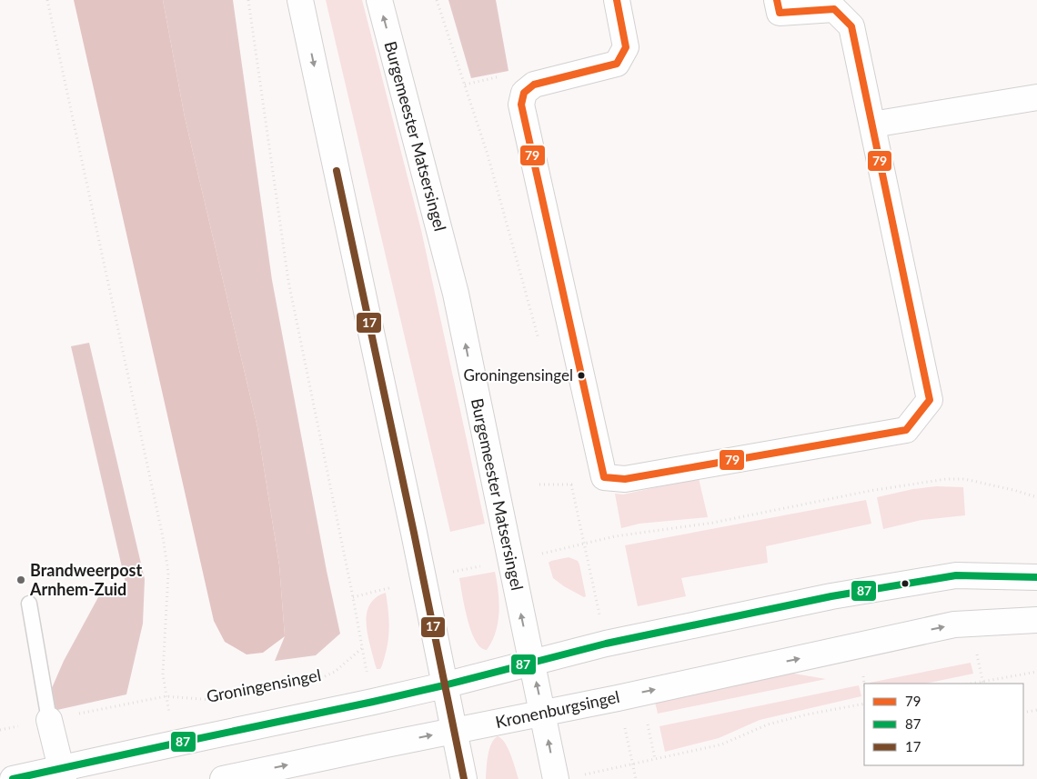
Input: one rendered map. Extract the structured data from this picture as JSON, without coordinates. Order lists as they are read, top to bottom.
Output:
{
  "streets": {
    "street": ["Burgemeester Matsersingel", "Kronenburgsingel"],
    "path": ["Groningensingel"]
  },
  "crossings": [
    ["Burgemeester Matsersingel", "Kronenburgsingel"]
  ],
  "places": ["Groningensingel", "Brandweerpost Arnhem-Zuid"],
  "lines": ["transit line 79", "transit line 17", "transit line 87"],
  "legend": ["79", "87", "17"]
}
